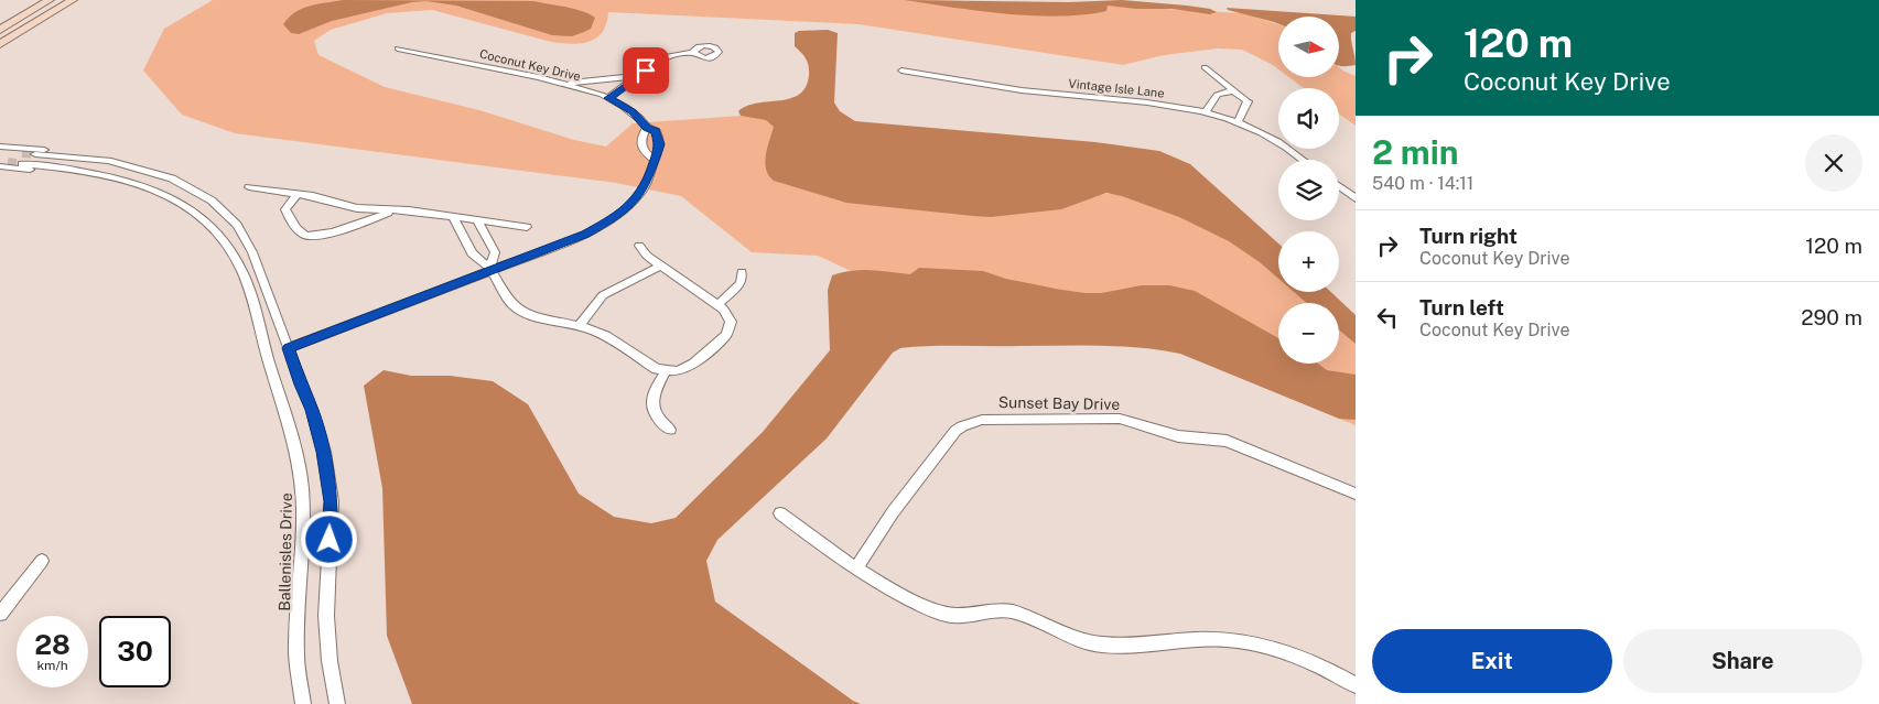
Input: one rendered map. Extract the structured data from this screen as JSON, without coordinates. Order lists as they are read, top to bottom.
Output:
{
  "streets": {
    "street": [
      "Coconut Key Drive",
      "Vintage Isle Lane",
      "Sunset Bay Drive",
      "Ballenisles Drive"
    ]
  },
  "north": "right",
  "page": {
    "turn": ["120 m", "Coconut Key Drive"],
    "map_buttons": ["+", "−"],
    "heading": ["2 min", "540 m · 14:11"],
    "list": [
      {
        "name": "Turn right",
        "note": "Coconut Key Drive",
        "value": "120 m"
      },
      {
        "name": "Turn left",
        "note": "Coconut Key Drive",
        "value": "290 m"
      }
    ],
    "speed": "28 km/h",
    "limit": "30",
    "buttons": ["Exit", "Share"]
  }
}
